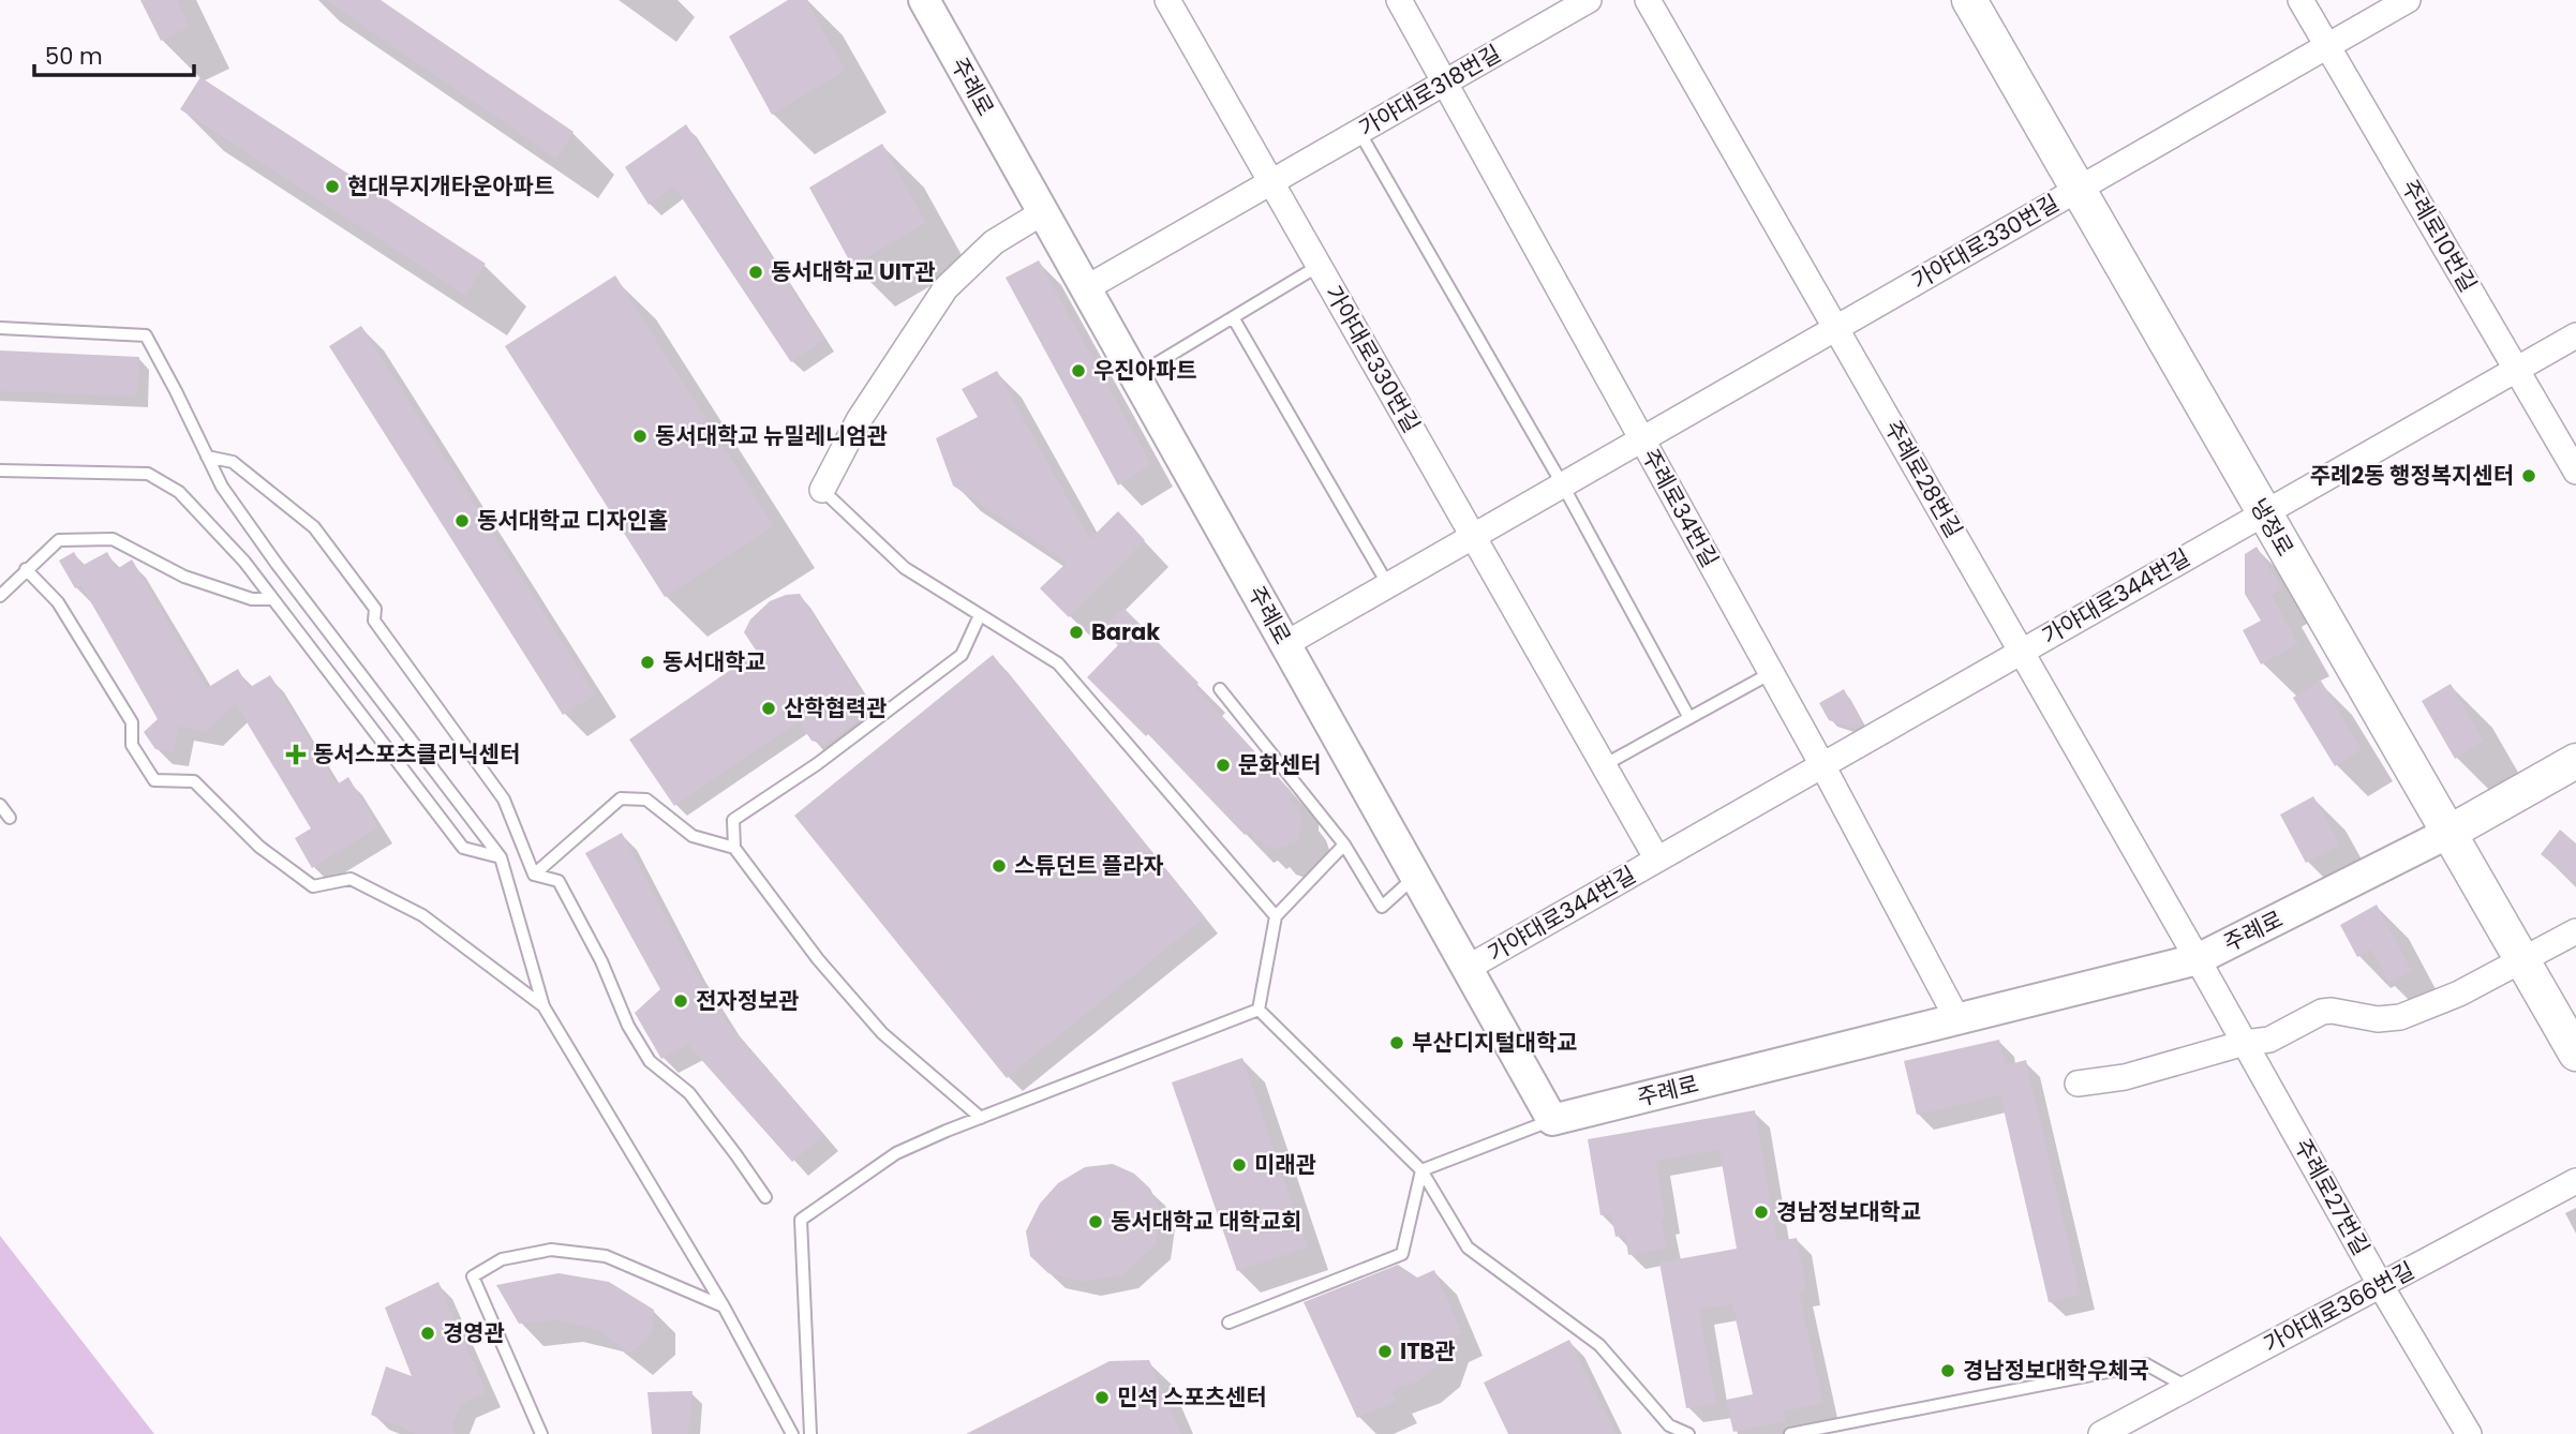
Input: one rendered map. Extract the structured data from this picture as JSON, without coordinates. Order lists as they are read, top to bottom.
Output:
{
  "streets": {
    "main road": ["주례로", "냉정로"],
    "street": [
      "가야대로318번길",
      "주례로10번길",
      "가야대로330번길",
      "주례로28번길",
      "주례로34번길",
      "가야대로344번길",
      "주례로27번길",
      "가야대로366번길"
    ]
  },
  "crossings": [
    ["주례로", "가야대로318번길"],
    ["주례로", "가야대로330번길"],
    ["주례로", "주례로28번길"],
    ["주례로", "주례로34번길"],
    ["주례로", "냉정로"],
    ["주례로", "가야대로344번길"],
    ["주례로", "주례로27번길"],
    ["가야대로318번길", "가야대로330번길"],
    ["가야대로318번길", "주례로34번길"],
    ["주례로10번길", "가야대로330번길"],
    ["주례로10번길", "가야대로344번길"],
    ["가야대로330번길", "주례로28번길"],
    ["가야대로330번길", "주례로34번길"],
    ["가야대로330번길", "냉정로"],
    ["가야대로330번길", "가야대로344번길"],
    ["주례로28번길", "가야대로344번길"],
    ["주례로28번길", "주례로27번길"],
    ["주례로34번길", "가야대로344번길"],
    ["냉정로", "가야대로344번길"],
    ["주례로27번길", "가야대로366번길"]
  ],
  "places": {
    "other": [
      "현대무지개타운아파트",
      "동서대학교 UIT관",
      "우진아파트",
      "동서대학교 뉴밀레니엄관",
      "주례2동 행정복지센터",
      "동서대학교 디자인홀",
      "Barak",
      "동서대학교",
      "산학협력관",
      "문화센터",
      "스튜던트 플라자",
      "전자정보관",
      "부산디지털대학교",
      "미래관",
      "경남정보대학교",
      "동서대학교 대학교회",
      "경영관",
      "ITB관",
      "경남정보대학우체국",
      "민석 스포츠센터"
    ],
    "health": ["동서스포츠클리닉센터"]
  },
  "scale_bar": "50 m"
}
